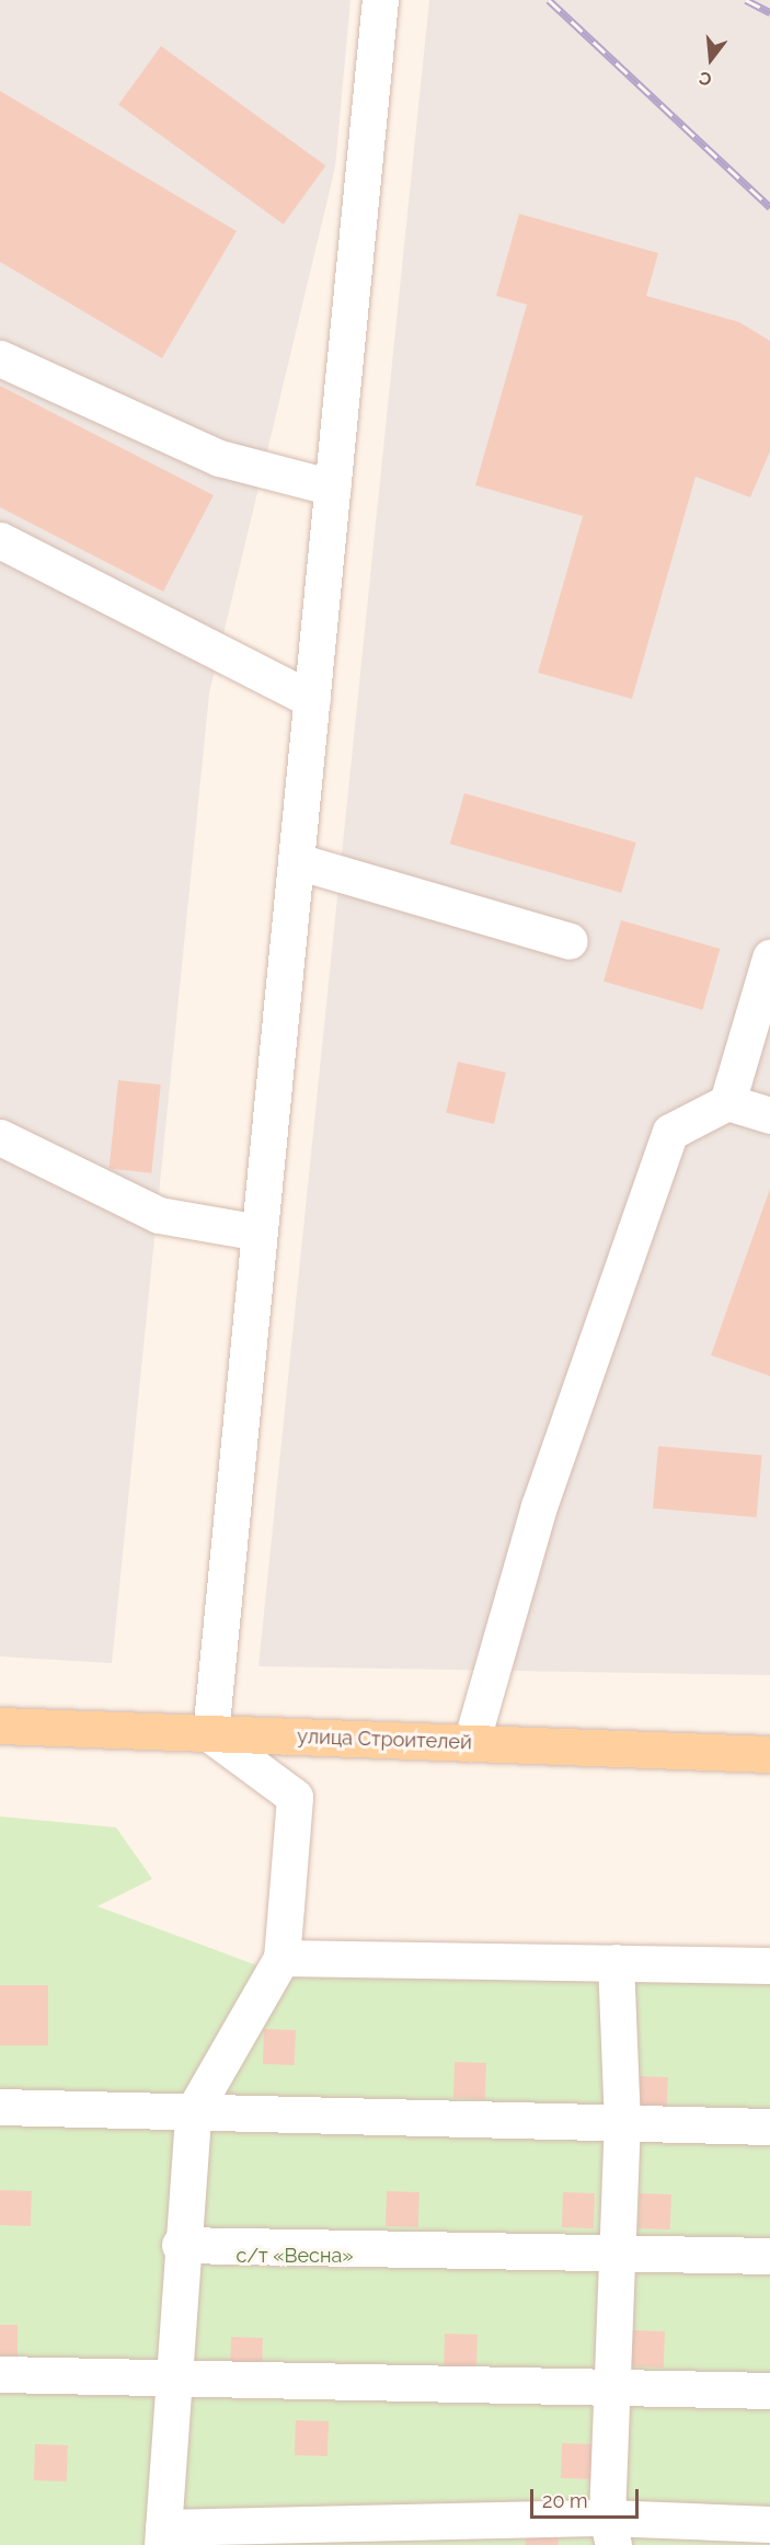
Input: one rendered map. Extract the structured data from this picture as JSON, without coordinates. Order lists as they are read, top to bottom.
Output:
{
  "streets": {
    "main road": ["улица Строителей"]
  },
  "parks": ["с/т «Весна»"],
  "scale_bar": "20 m",
  "north": "bottom"
}
